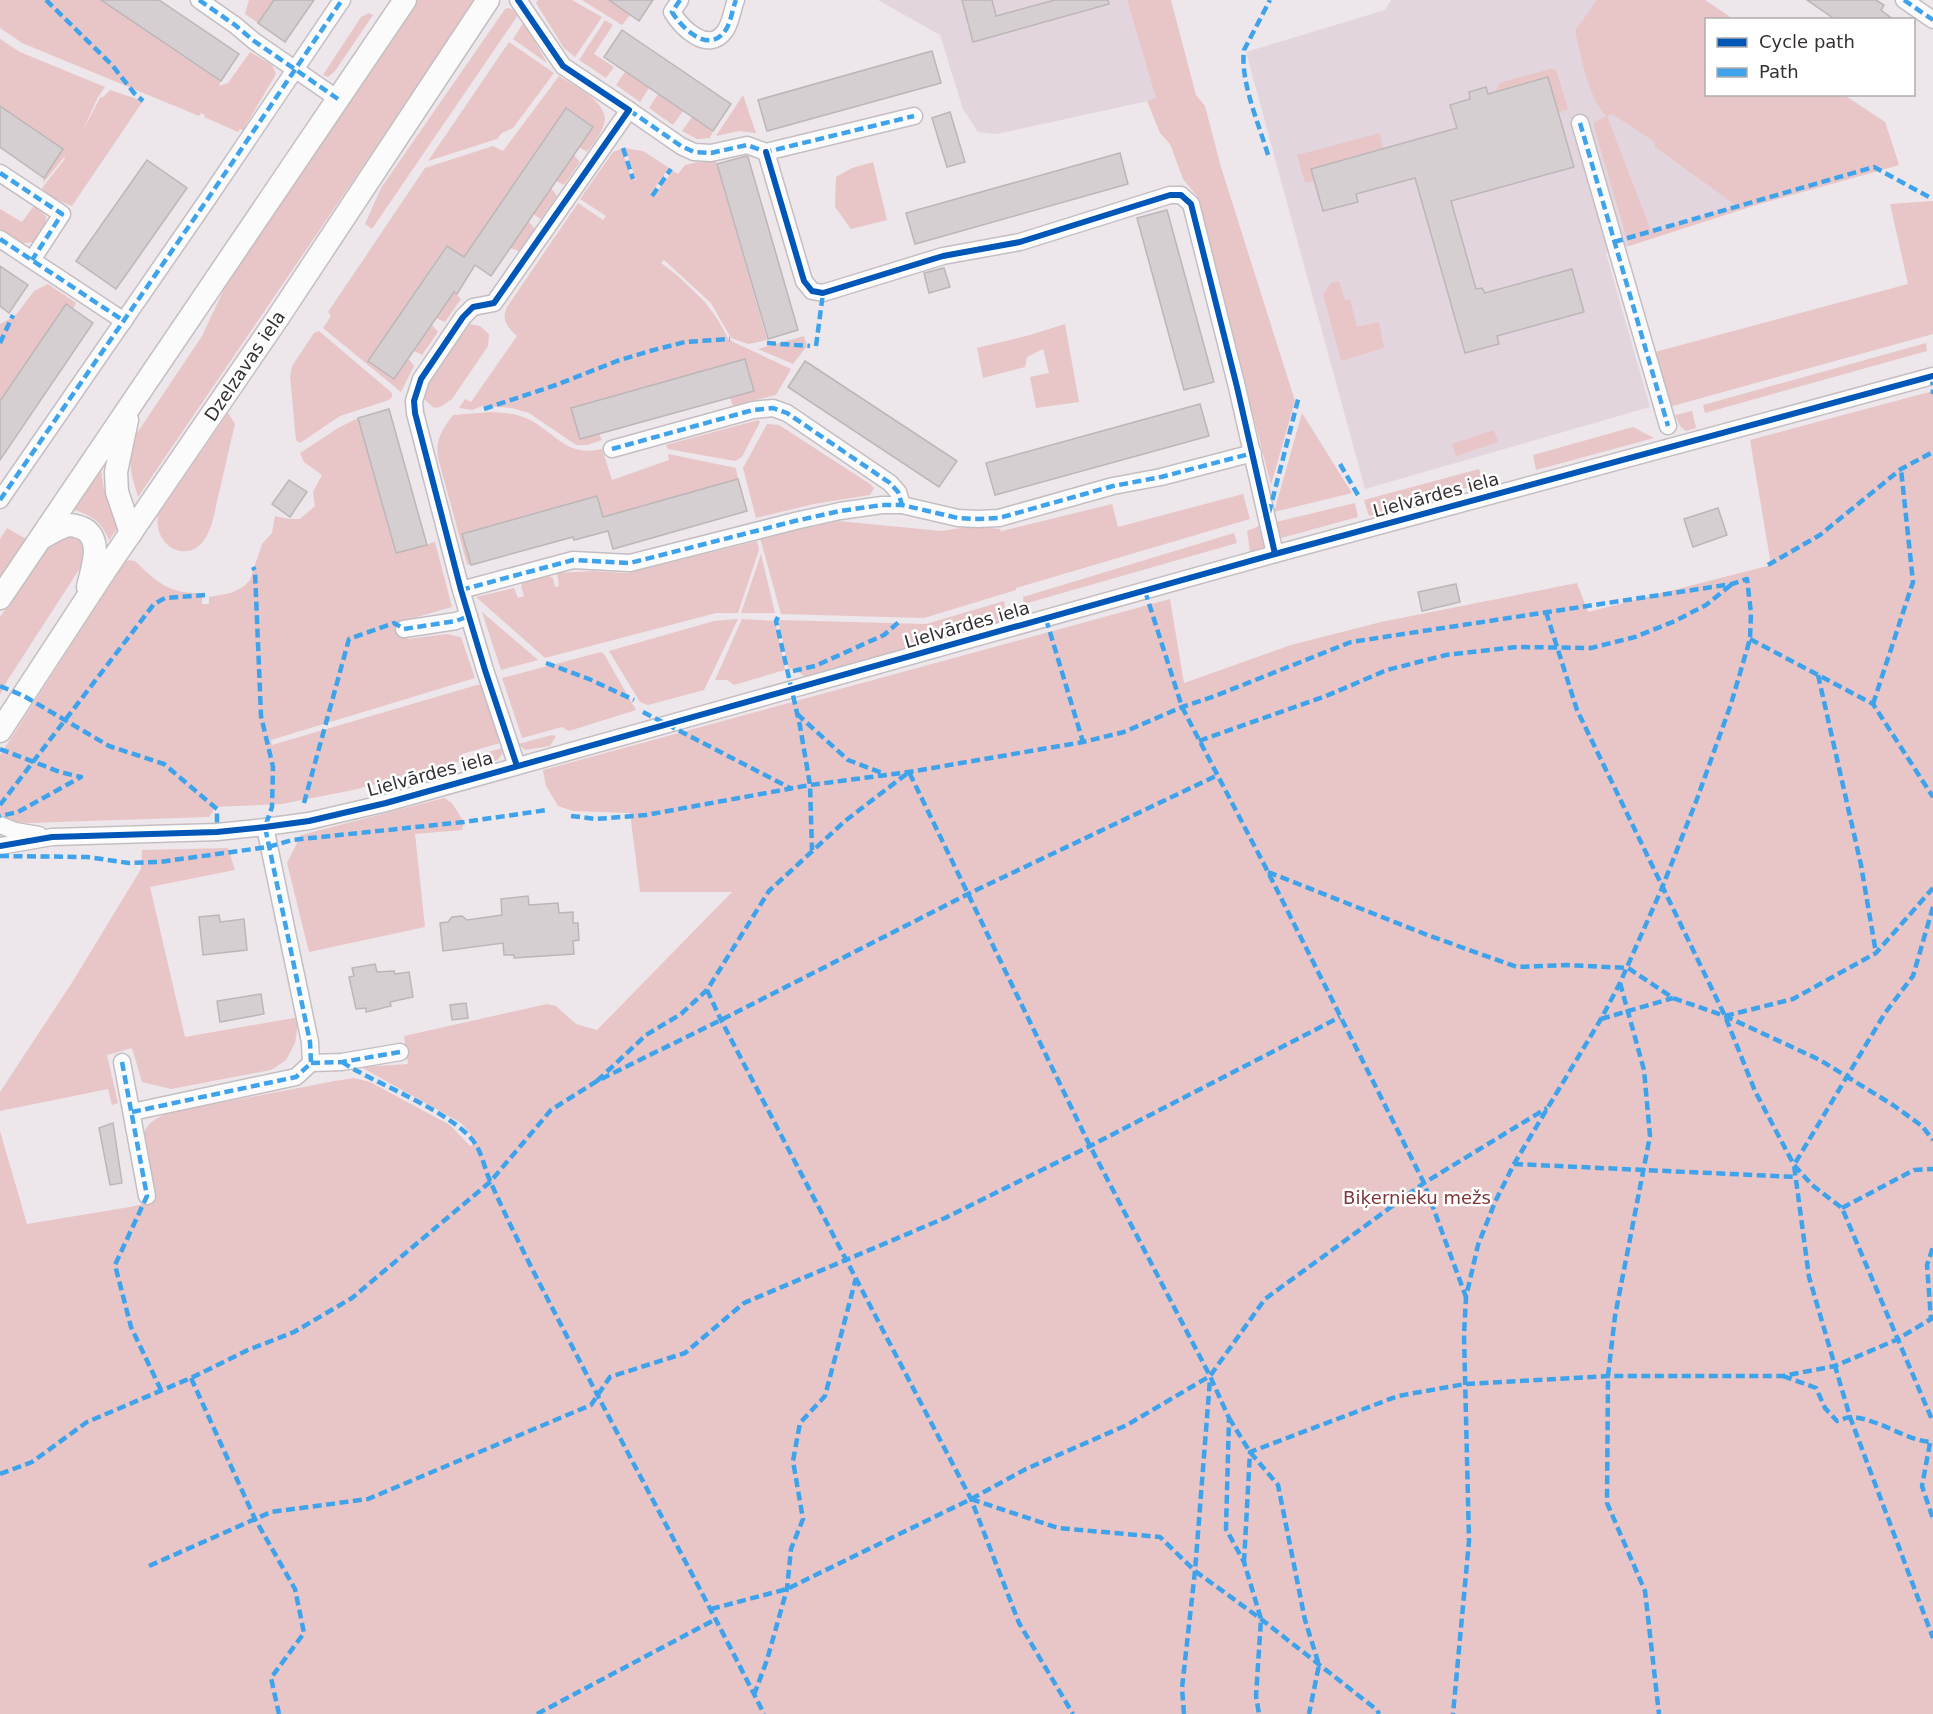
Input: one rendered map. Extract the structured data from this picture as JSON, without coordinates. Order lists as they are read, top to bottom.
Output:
{
  "streets": {
    "main road": ["Dzelzavas iela"],
    "street": ["Lielvārdes iela"]
  },
  "parks": ["Biķernieku mežs"],
  "legend": ["Cycle path", "Path"]
}
